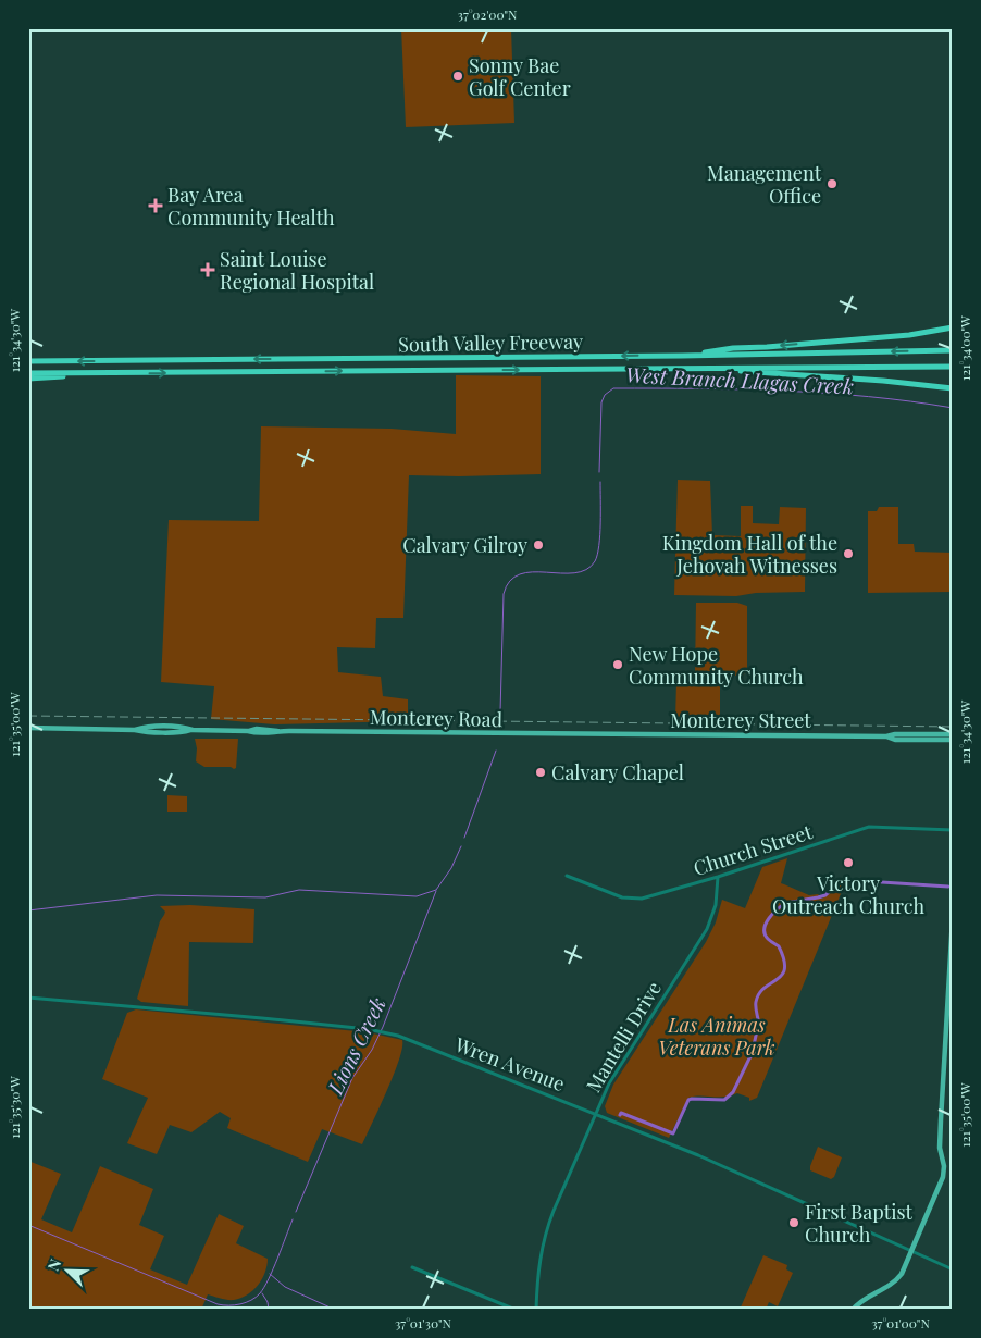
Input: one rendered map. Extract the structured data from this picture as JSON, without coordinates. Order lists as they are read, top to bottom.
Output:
{
  "streets": {
    "highway": ["South Valley Freeway"],
    "main road": ["Monterey Road", "Monterey Street"],
    "street": ["Church Street", "Mantelli Drive", "Wren Avenue"]
  },
  "crossings": [
    ["Monterey Road", "Monterey Street"],
    ["Church Street", "Mantelli Drive"],
    ["Mantelli Drive", "Wren Avenue"]
  ],
  "water": ["West Branch Llagas Creek", "Lions Creek"],
  "parks": ["Las Animas Veterans Park"],
  "places": {
    "other": [
      "Sonny Bae Golf Center",
      "Management Office",
      "Calvary Gilroy",
      "Kingdom Hall of the Jehovah Witnesses",
      "New Hope Community Church",
      "Calvary Chapel",
      "Victory Outreach Church",
      "First Baptist Church"
    ],
    "health": ["Bay Area Community Health", "Saint Louise Regional Hospital"]
  },
  "north": "top left",
  "coordinates": [
    "37°02'00\"N",
    "121°34'30\"W",
    "121°34'00\"W",
    "121°35'00\"W",
    "121°35'30\"W",
    "37°01'30\"N",
    "37°01'00\"N"
  ]
}
